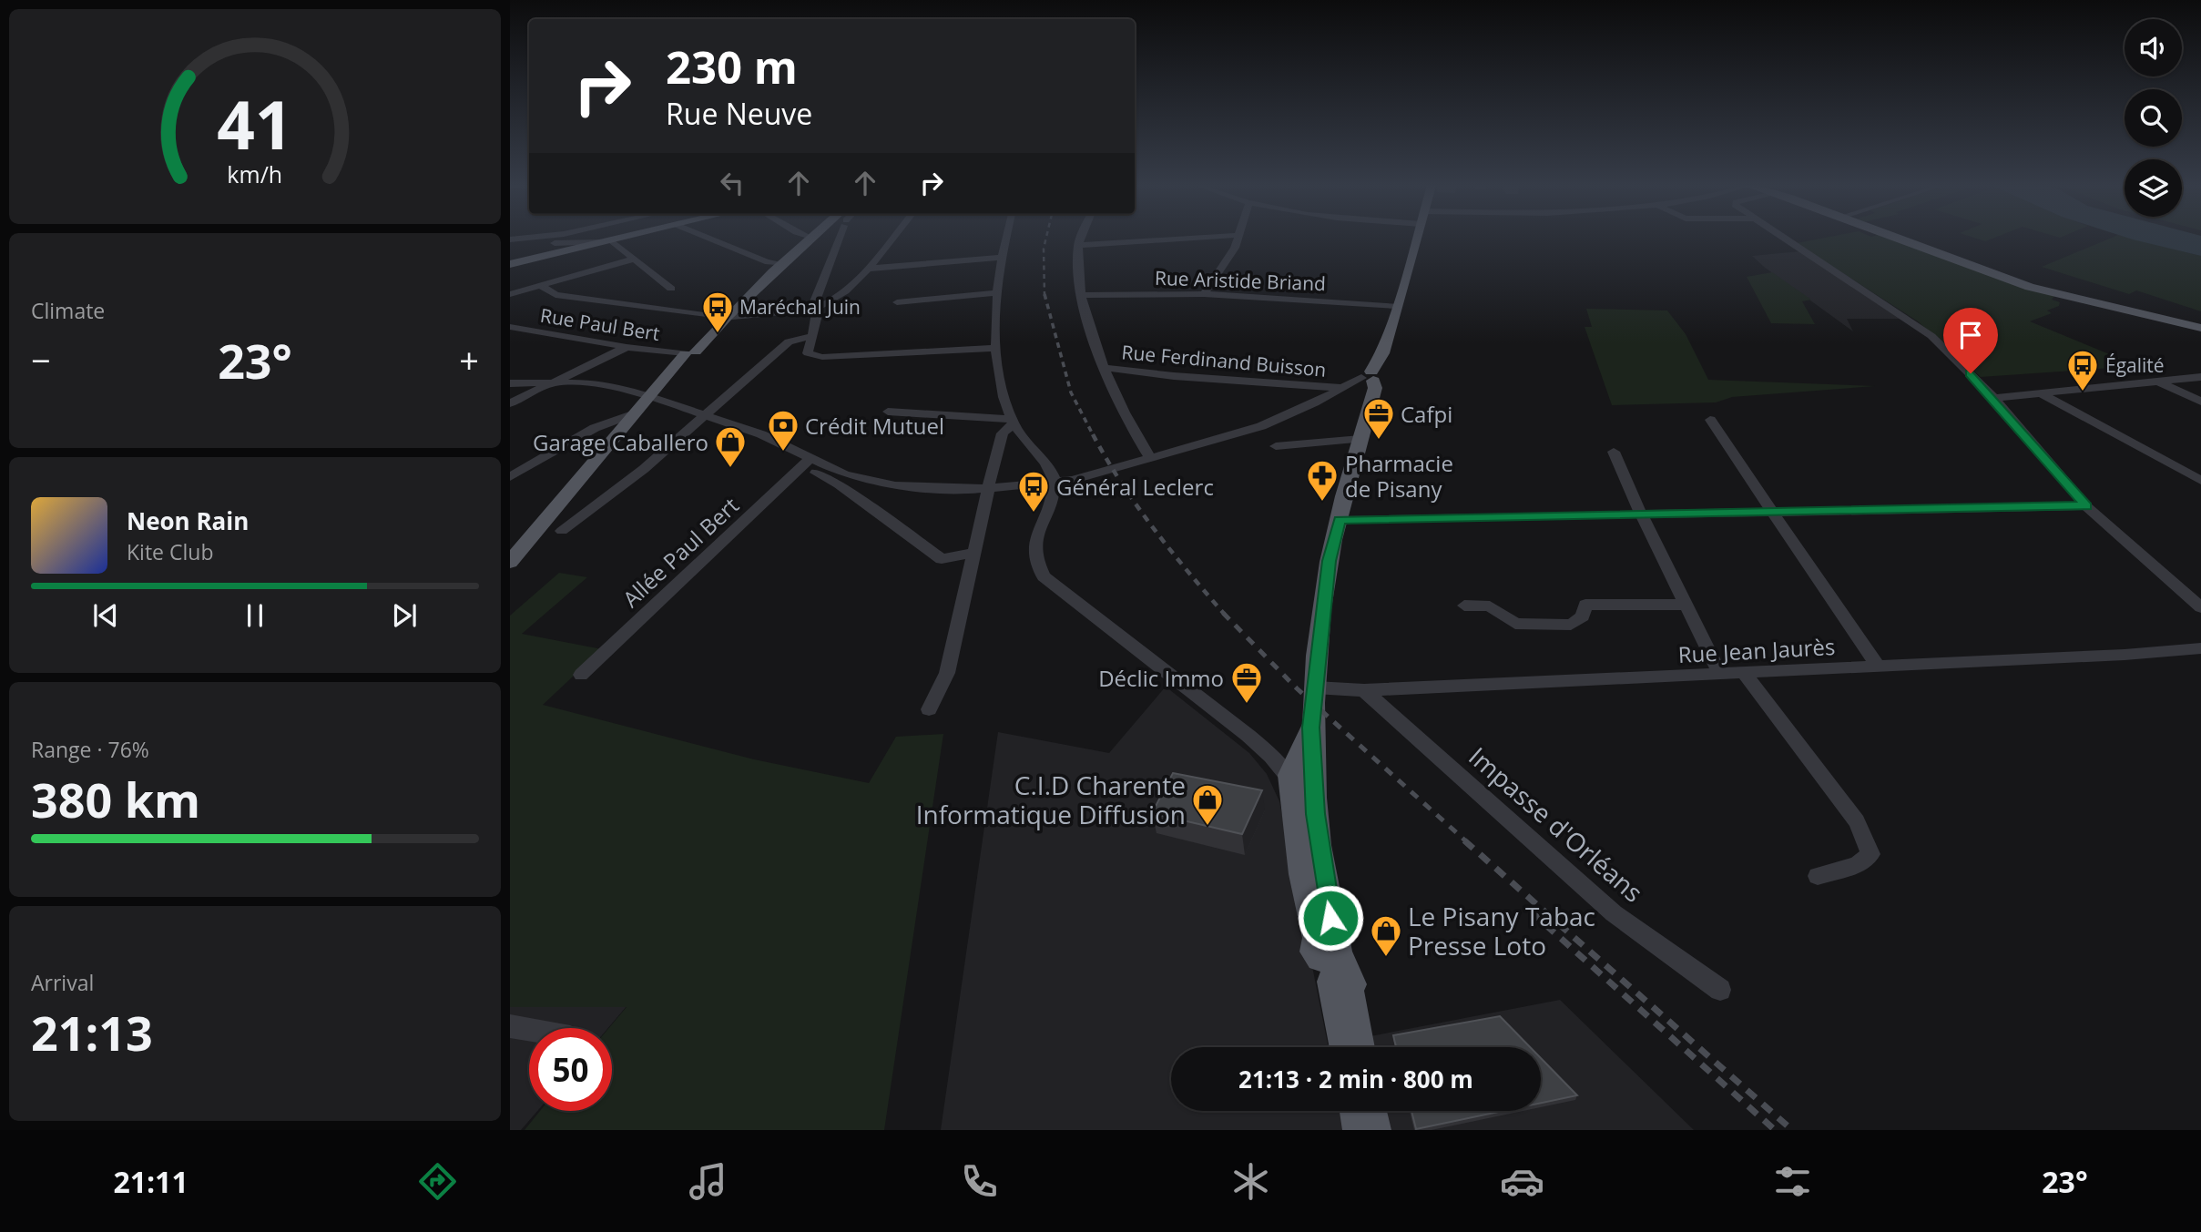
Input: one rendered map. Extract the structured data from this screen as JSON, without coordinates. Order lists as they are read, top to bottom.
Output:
{
  "streets": {
    "street": [
      "Rue Aristide Briand",
      "Rue Paul Bert",
      "Rue Ferdinand Buisson",
      "Allée Paul Bert",
      "Rue Jean Jaurès",
      "Impasse d'Orléans"
    ]
  },
  "crossings": [
    ["Rue Jean Jaurès", "Impasse d'Orléans"]
  ],
  "places": {
    "bus stop": ["Maréchal Juin", "Égalité", "Général Leclerc"],
    "office": ["Cafpi", "Déclic Immo"],
    "bank": ["Crédit Mutuel"],
    "shop": ["Garage Caballero", "C.I.D Charente Informatique Diffusion", "Le Pisany Tabac Presse Loto"],
    "pharmacy": ["Pharmacie de Pisany"]
  },
  "page": {
    "turn": ["230 m", "Rue Neuve"],
    "tile": [
      "Climate",
      ["Range · 76%", "380 km"],
      ["Arrival", "21:13"]
    ],
    "heat": ["−", "23°", "+"],
    "song": ["Neon Rain", "Kite Club"],
    "limit": "50",
    "trip": "21:13 · 2 min · 800 m",
    "tabs": ["21:11", "23°"],
    "gauge": ["41", "km/h"]
  }
}
